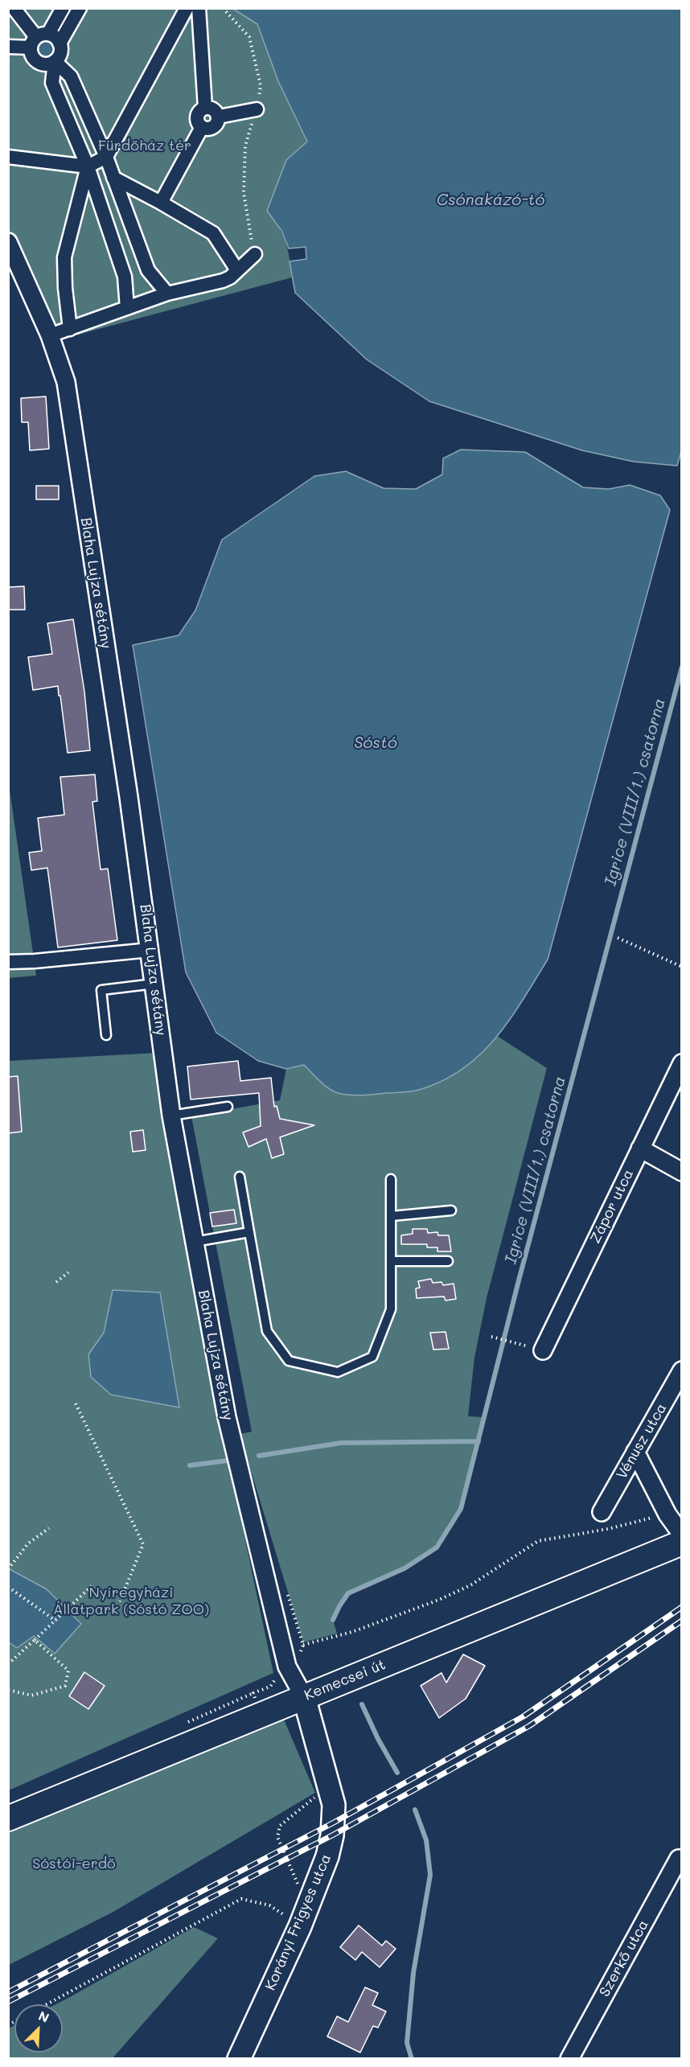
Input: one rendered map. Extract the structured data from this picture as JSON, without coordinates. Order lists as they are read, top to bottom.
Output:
{
  "streets": {
    "main road": ["Kemecsei út"],
    "street": [
      "Blaha Lujza sétány",
      "Zápor utca",
      "Vénusz utca",
      "Korányi Frigyes utca",
      "Szerkő utca"
    ]
  },
  "crossings": [
    ["Blaha Lujza sétány", "Kemecsei út"],
    ["Blaha Lujza sétány", "Korányi Frigyes utca"],
    ["Kemecsei út", "Korányi Frigyes utca"]
  ],
  "water": ["Csónakázó-tó", "Sóstó", "Igrice (VIII/1.) csatorna"],
  "parks": ["Fürdőház tér", "Nyíregyházi Állatpark (Sóstó ZOO)", "Sóstói-erdő"],
  "north": "top right"
}
